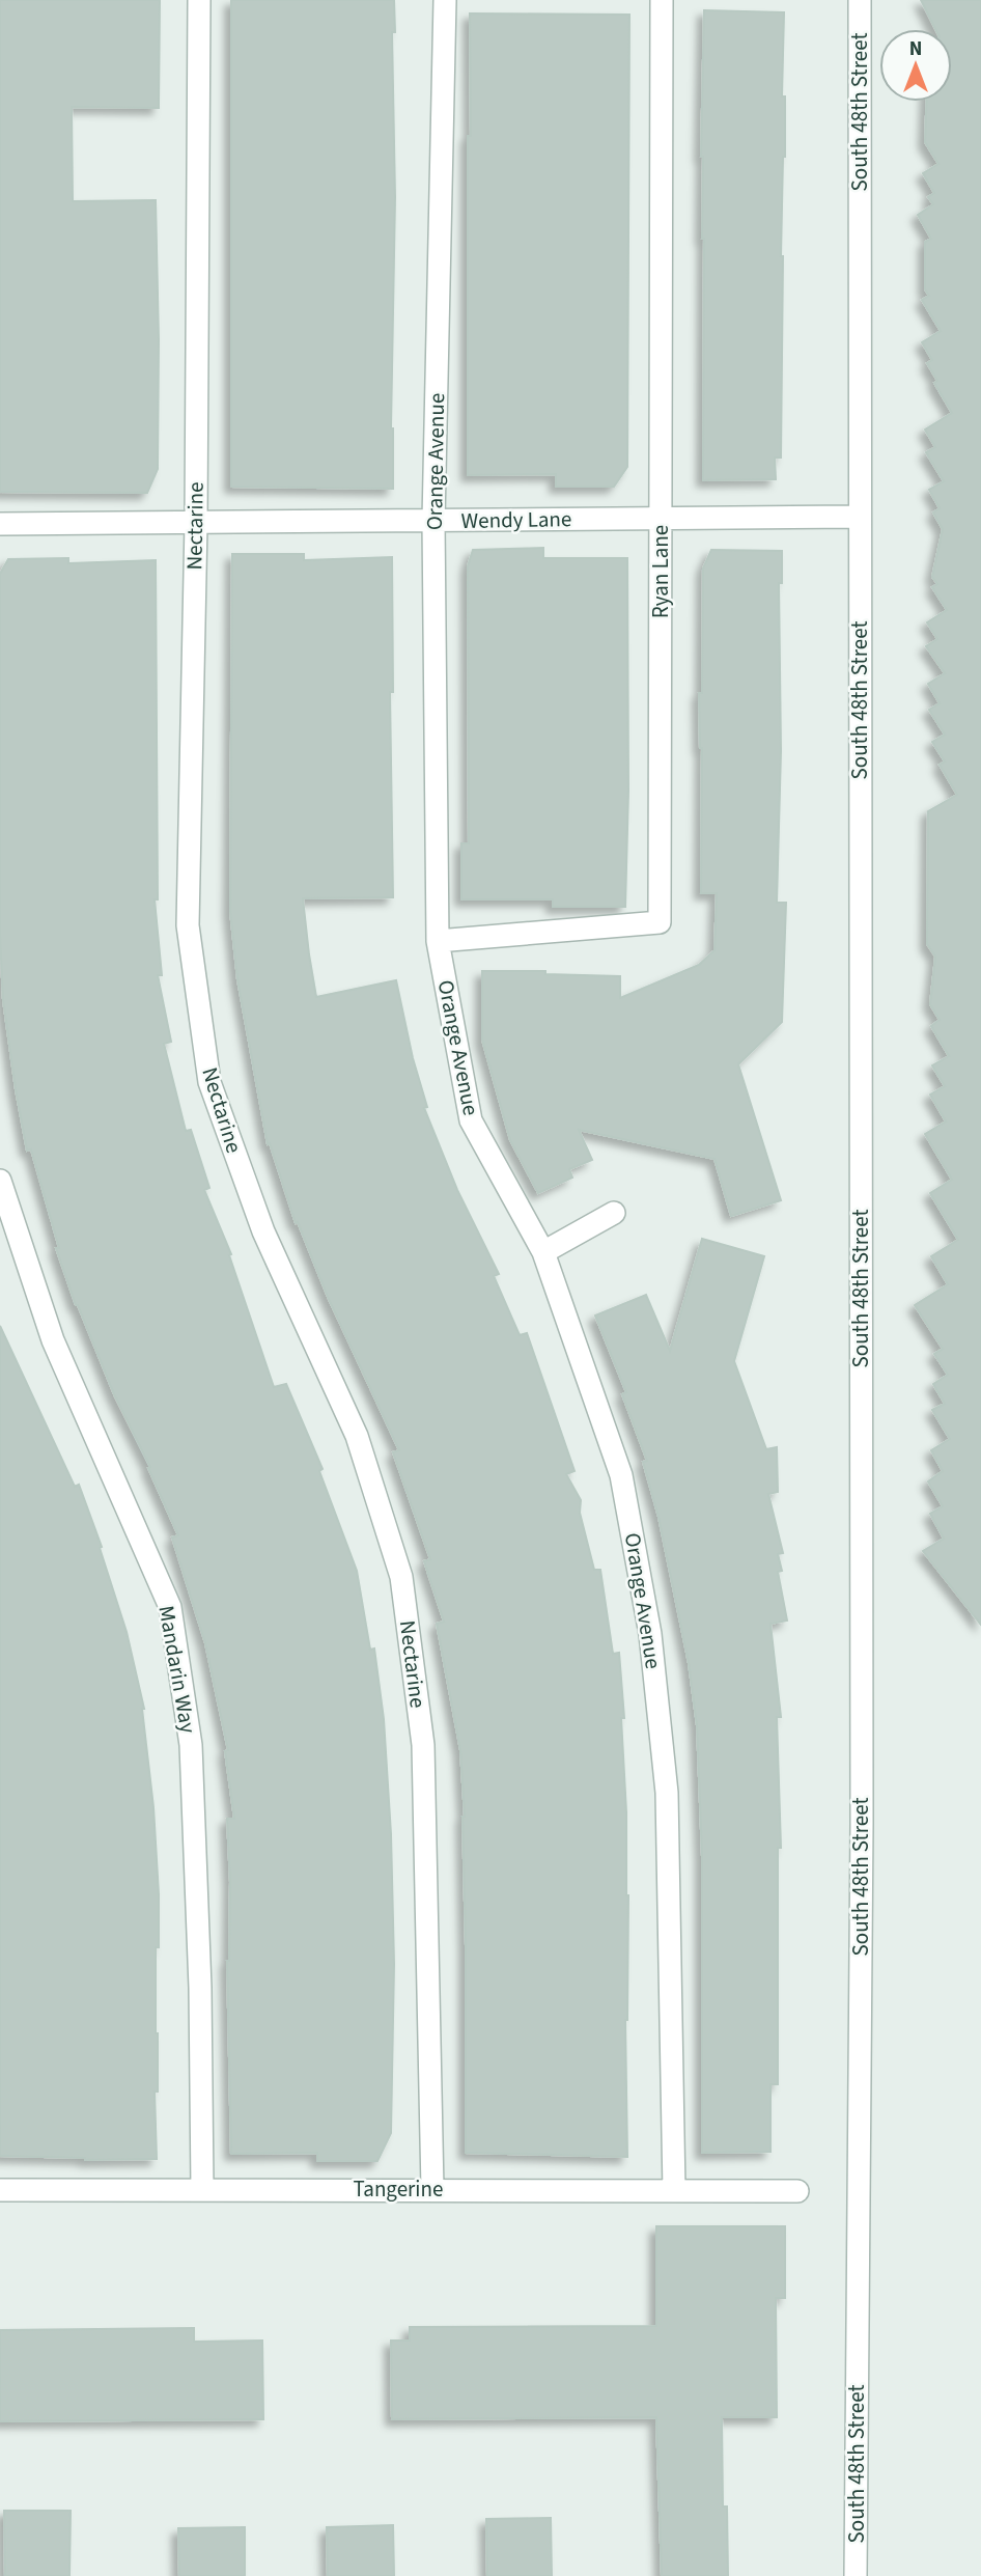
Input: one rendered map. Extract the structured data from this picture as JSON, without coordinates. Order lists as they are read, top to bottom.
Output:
{
  "streets": {
    "street": [
      "South 48th Street",
      "Orange Avenue",
      "Wendy Lane",
      "Nectarine",
      "Ryan Lane",
      "Mandarin Way",
      "Tangerine"
    ]
  },
  "crossings": [
    ["South 48th Street", "Wendy Lane"],
    ["Orange Avenue", "Wendy Lane"],
    ["Orange Avenue", "Ryan Lane"],
    ["Orange Avenue", "Tangerine"],
    ["Wendy Lane", "Nectarine"],
    ["Wendy Lane", "Ryan Lane"],
    ["Nectarine", "Tangerine"],
    ["Mandarin Way", "Tangerine"]
  ],
  "north": "top"
}
